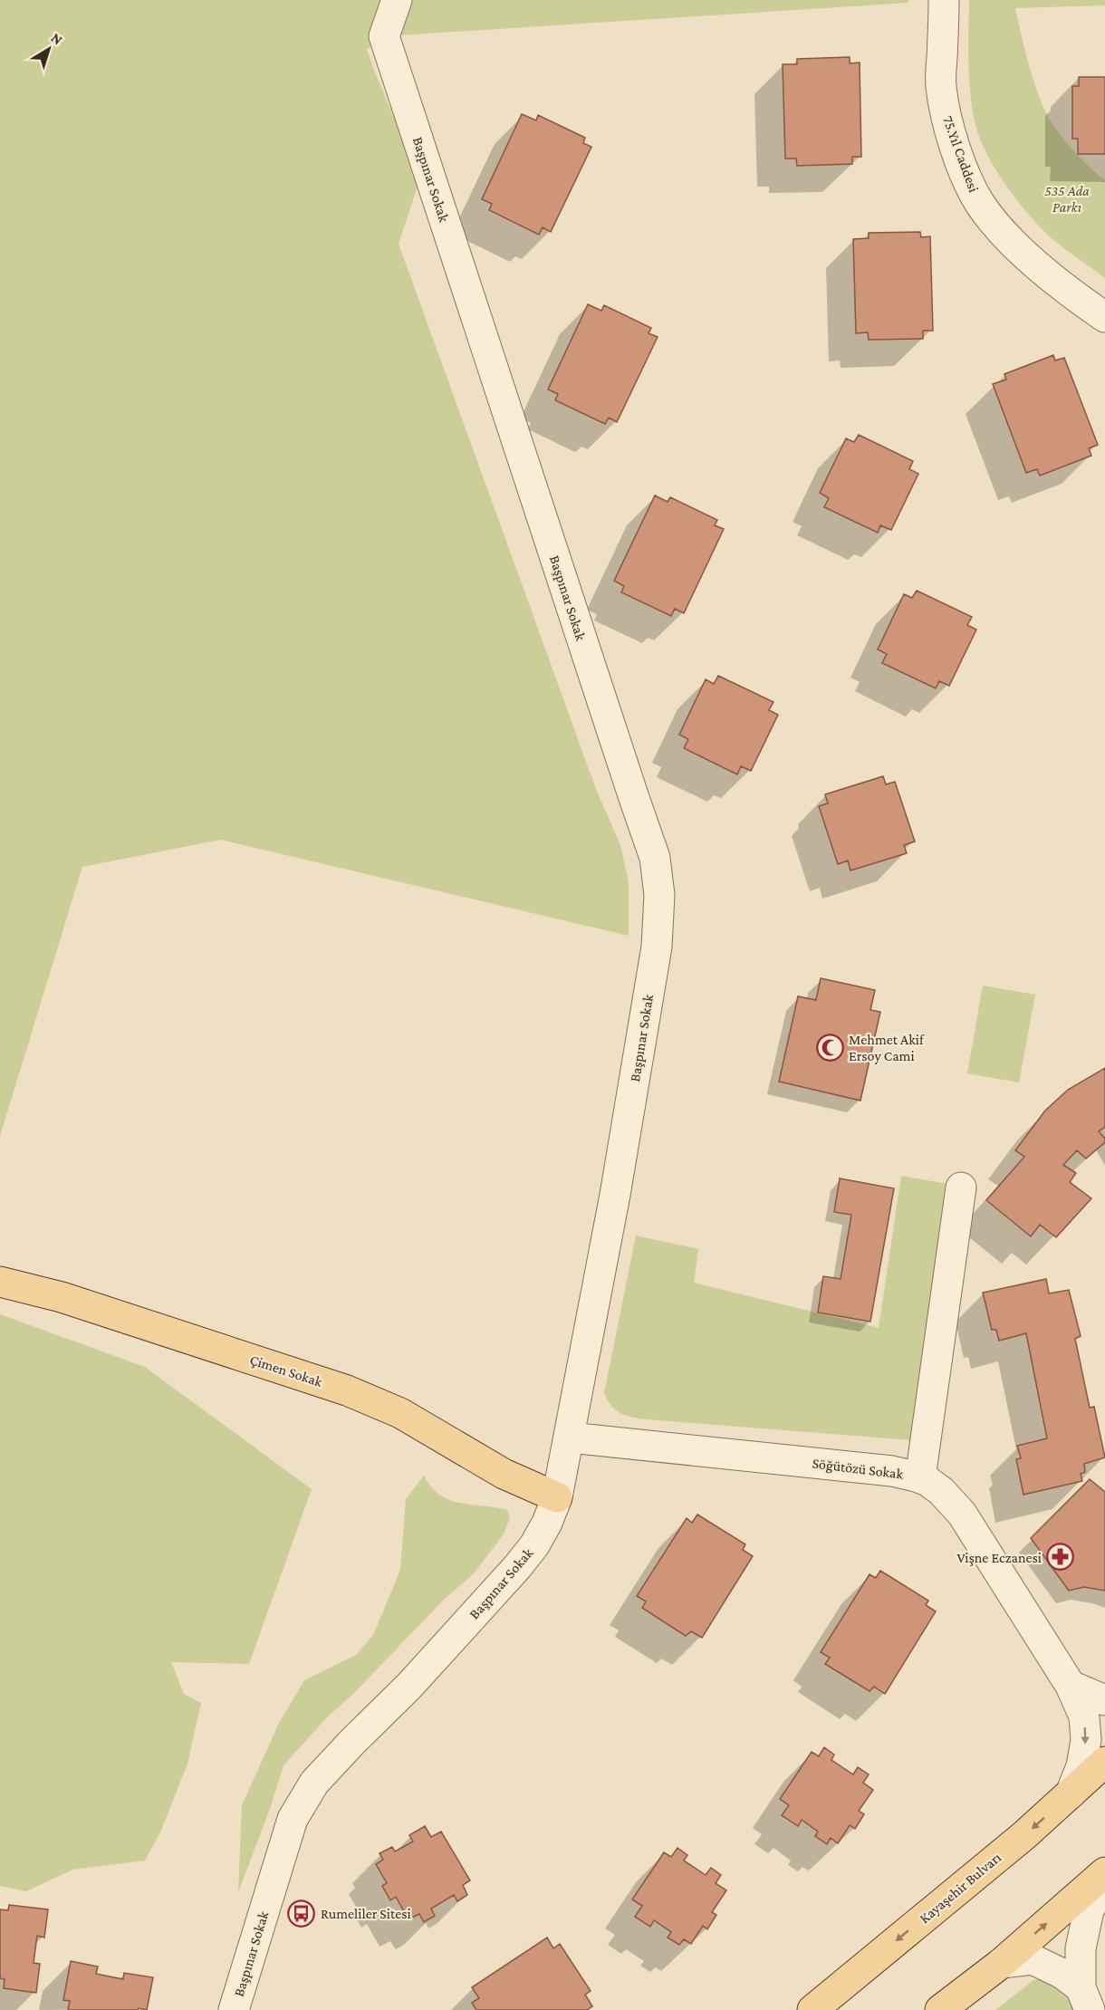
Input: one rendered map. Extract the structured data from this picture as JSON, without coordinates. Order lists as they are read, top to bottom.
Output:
{
  "streets": {
    "main road": ["Çimen Sokak", "Kayaşehir Bulvarı"],
    "street": ["75.Yıl Caddesi", "Başpınar Sokak", "Söğütözü Sokak"]
  },
  "crossings": [
    ["Başpınar Sokak", "Çimen Sokak"],
    ["Başpınar Sokak", "Söğütözü Sokak"],
    ["Söğütözü Sokak", "Kayaşehir Bulvarı"]
  ],
  "parks": ["535 Ada Parkı"],
  "places": {
    "mosque": ["Mehmet Akif Ersoy Cami"],
    "pharmacy": ["Vişne Eczanesi"],
    "bus stop": ["Rumeliler Sitesi"]
  },
  "north": "top right"
}
